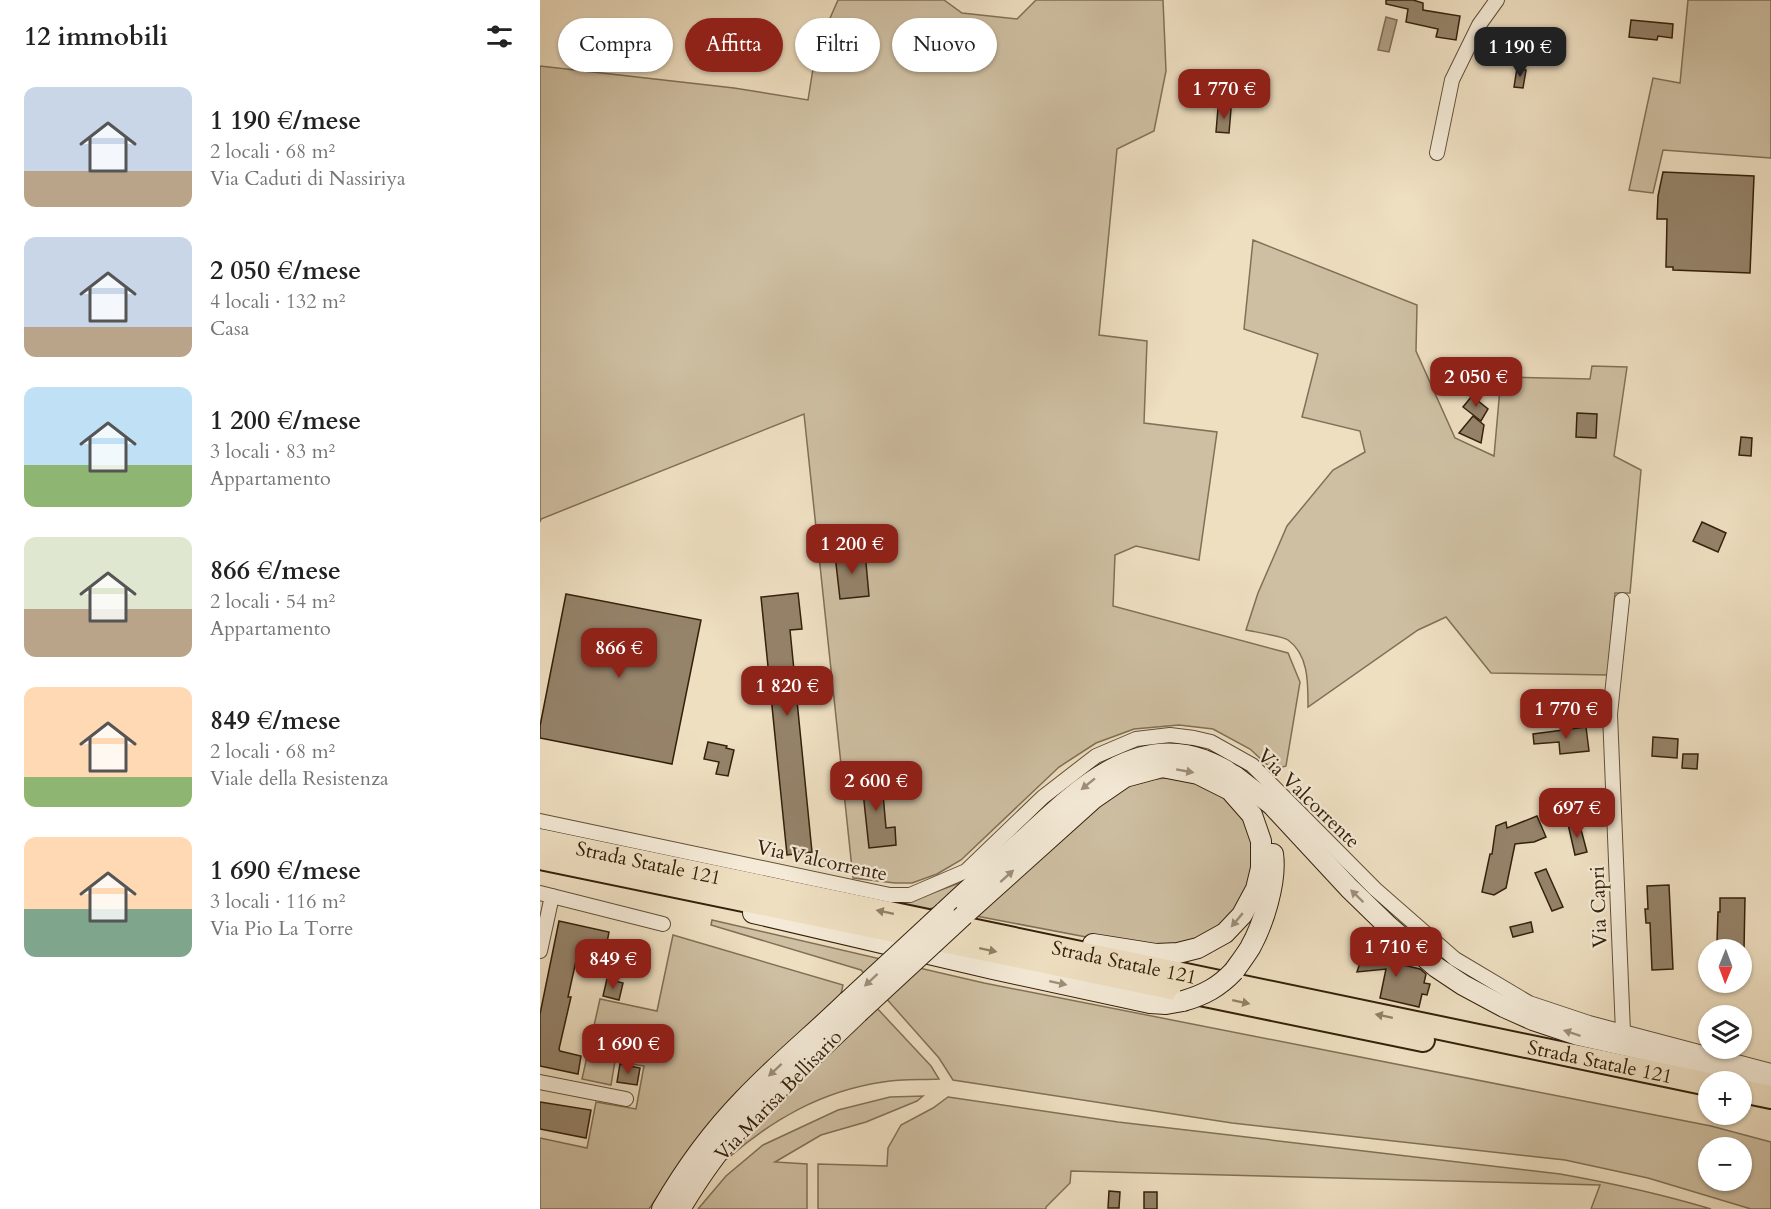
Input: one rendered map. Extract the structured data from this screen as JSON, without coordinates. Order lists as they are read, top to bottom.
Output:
{
  "streets": {
    "main road": ["Strada Statale 121", "Via Marisa Bellisario"],
    "street": ["Via Valcorrente", "Via Capri"]
  },
  "crossings": [
    ["Via Valcorrente", "Via Capri"]
  ],
  "north": "bottom",
  "page": {
    "heading": "12 immobili",
    "chip": [
      "Compra",
      "Affitta",
      "Filtri",
      "Nuovo"
    ],
    "price": [
      "1 190 €",
      "1 770 €",
      "2 050 €",
      "1 200 €",
      "866 €",
      "1 820 €",
      "1 770 €",
      "2 600 €",
      "697 €",
      "1 710 €",
      "849 €",
      "1 690 €"
    ],
    "list": [
      {
        "name": "1 190 €/mese",
        "note": "2 locali · 68 m² · Via Caduti di Nassiriya"
      },
      {
        "name": "2 050 €/mese",
        "note": "4 locali · 132 m² · Casa"
      },
      {
        "name": "1 200 €/mese",
        "note": "3 locali · 83 m² · Appartamento"
      },
      {
        "name": "866 €/mese",
        "note": "2 locali · 54 m² · Appartamento"
      },
      {
        "name": "849 €/mese",
        "note": "2 locali · 68 m² · Viale della Resistenza"
      },
      {
        "name": "1 690 €/mese",
        "note": "3 locali · 116 m² · Via Pio La Torre"
      }
    ],
    "map_buttons": ["+", "−"]
  }
}
